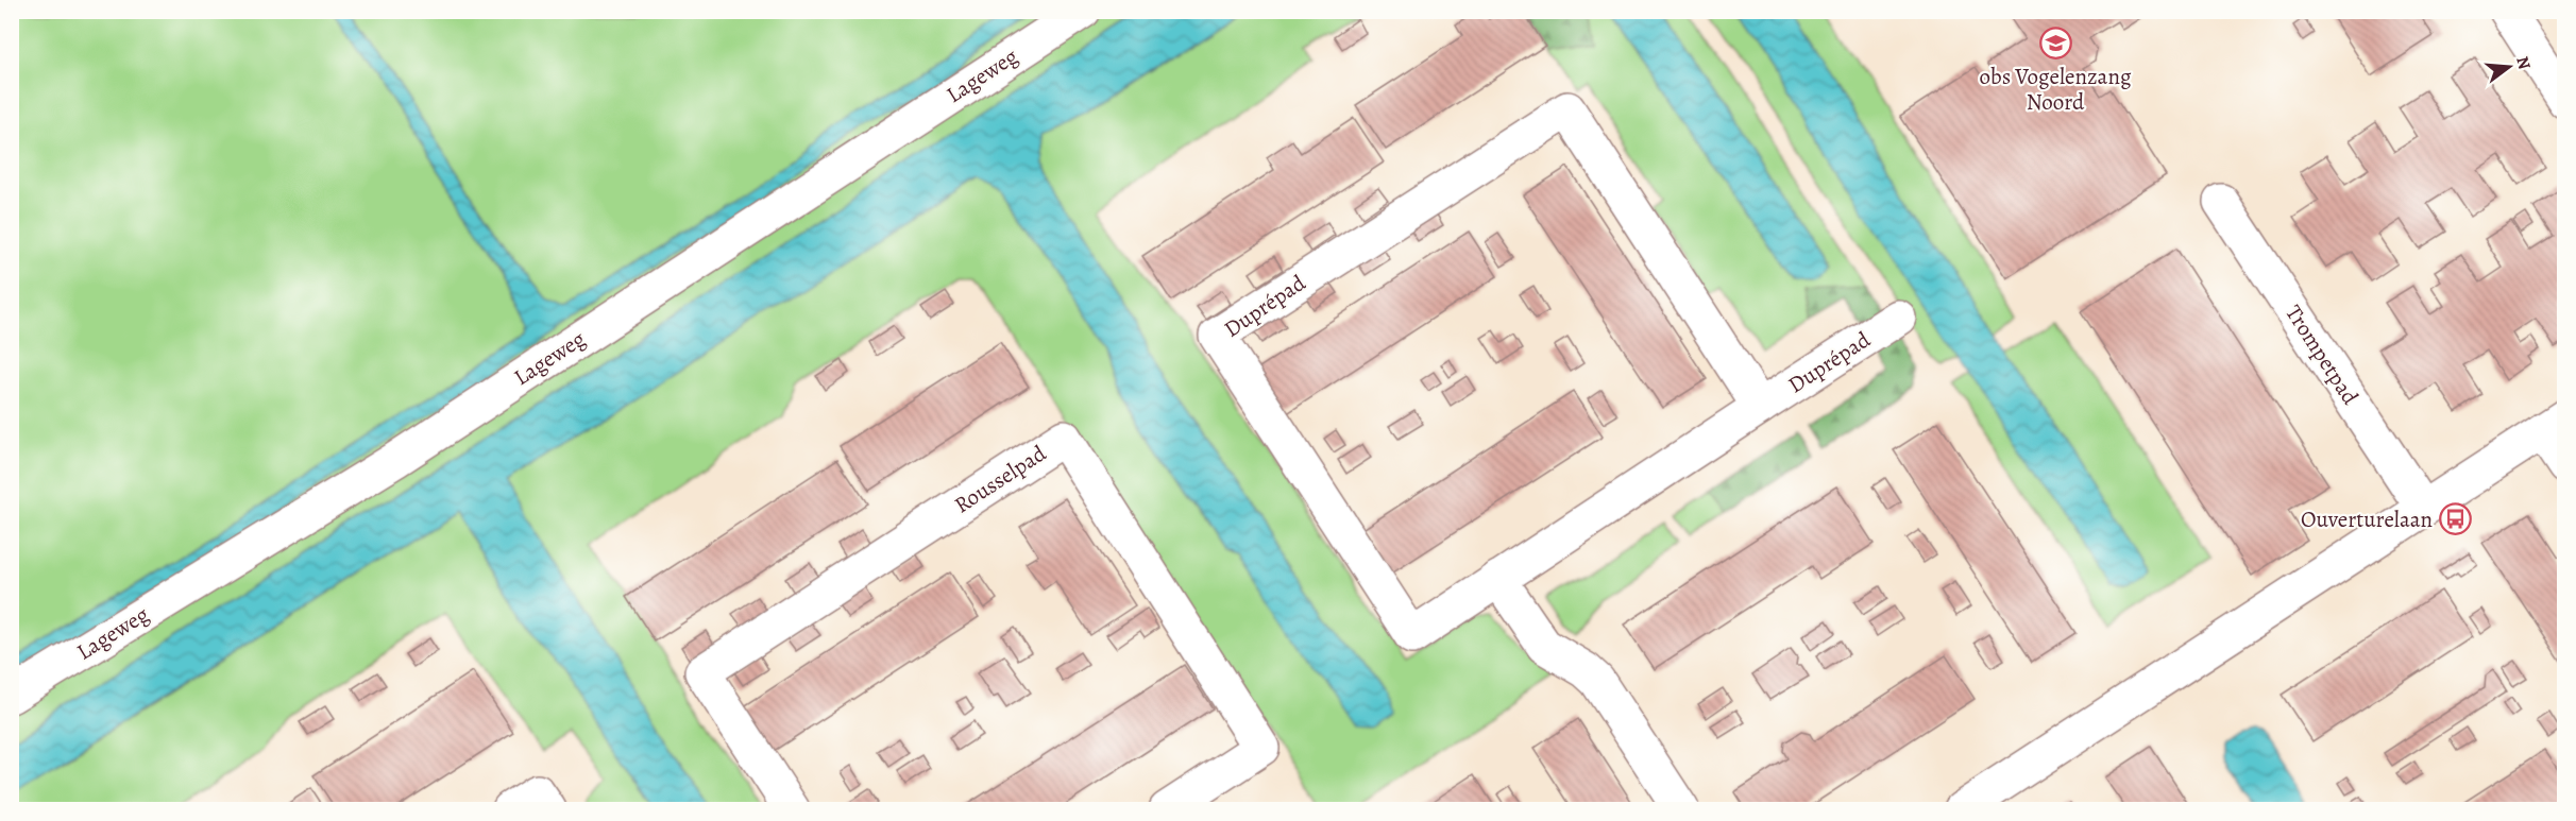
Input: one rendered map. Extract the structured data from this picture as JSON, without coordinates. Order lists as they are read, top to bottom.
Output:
{
  "streets": {
    "street": [
      "Lageweg",
      "Duprépad",
      "Trompetpad",
      "Rousselpad"
    ]
  },
  "places": {
    "school or university": ["obs Vogelenzang Noord"],
    "bus stop": ["Ouverturelaan"]
  },
  "north": "right"
}
